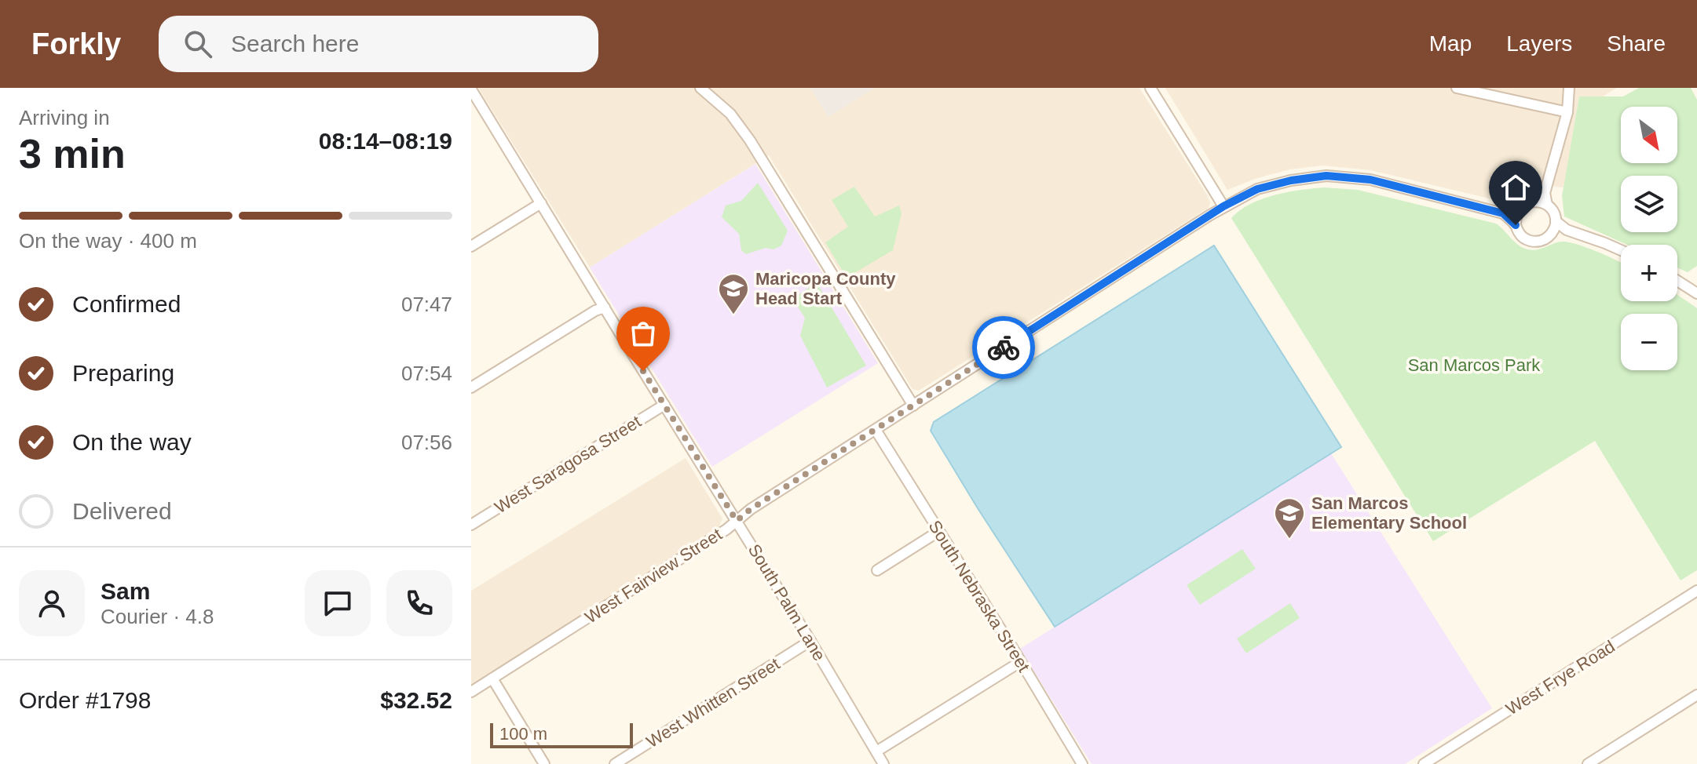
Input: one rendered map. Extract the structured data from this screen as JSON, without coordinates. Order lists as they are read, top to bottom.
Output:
{
  "streets": {
    "street": [
      "West Saragosa Street",
      "West Fairview Street",
      "South Nebraska Street",
      "South Palm Lane",
      "West Frye Road",
      "West Whitten Street"
    ]
  },
  "crossings": [
    ["West Saragosa Street", "South Palm Lane"],
    ["West Fairview Street", "South Nebraska Street"],
    ["West Fairview Street", "South Palm Lane"],
    ["South Palm Lane", "West Whitten Street"]
  ],
  "parks": ["San Marcos Park"],
  "places": {
    "school or university": ["Maricopa County Head Start", "San Marcos Elementary School"]
  },
  "scale_bar": "100 m",
  "north": "bottom right",
  "page": {
    "header": "Forkly",
    "search": "Search here",
    "nav": ["Map", "Layers", "Share"],
    "heading": ["3 min", "Arriving in", "08:14–08:19"],
    "panel": [
      "Sam",
      "Courier · 4.8",
      "Order #1798",
      "$32.52"
    ],
    "map_buttons": ["+", "−"],
    "bar": "On the way · 400 m",
    "list": [
      ["Confirmed", "07:47"],
      ["Preparing", "07:54"],
      ["On the way", "07:56"],
      "Delivered"
    ],
    "scale": "100 m"
  }
}
